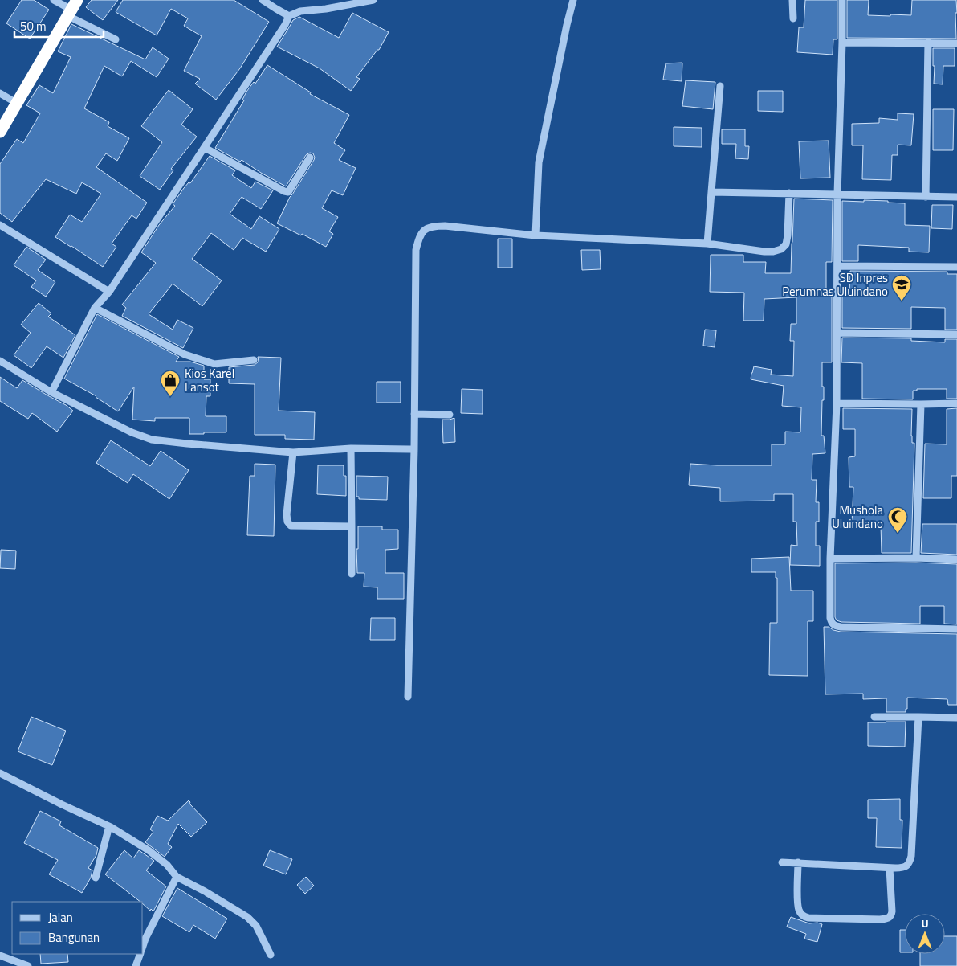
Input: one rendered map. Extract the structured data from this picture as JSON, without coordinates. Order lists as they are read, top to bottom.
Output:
{
  "places": {
    "school or university": ["SD Inpres Perumnas Uluindano"],
    "shop": ["Kios Karel Lansot"],
    "mosque": ["Mushola Uluindano"]
  },
  "legend": ["Jalan", "Bangunan"],
  "scale_bar": "50 m",
  "north": "top"
}
